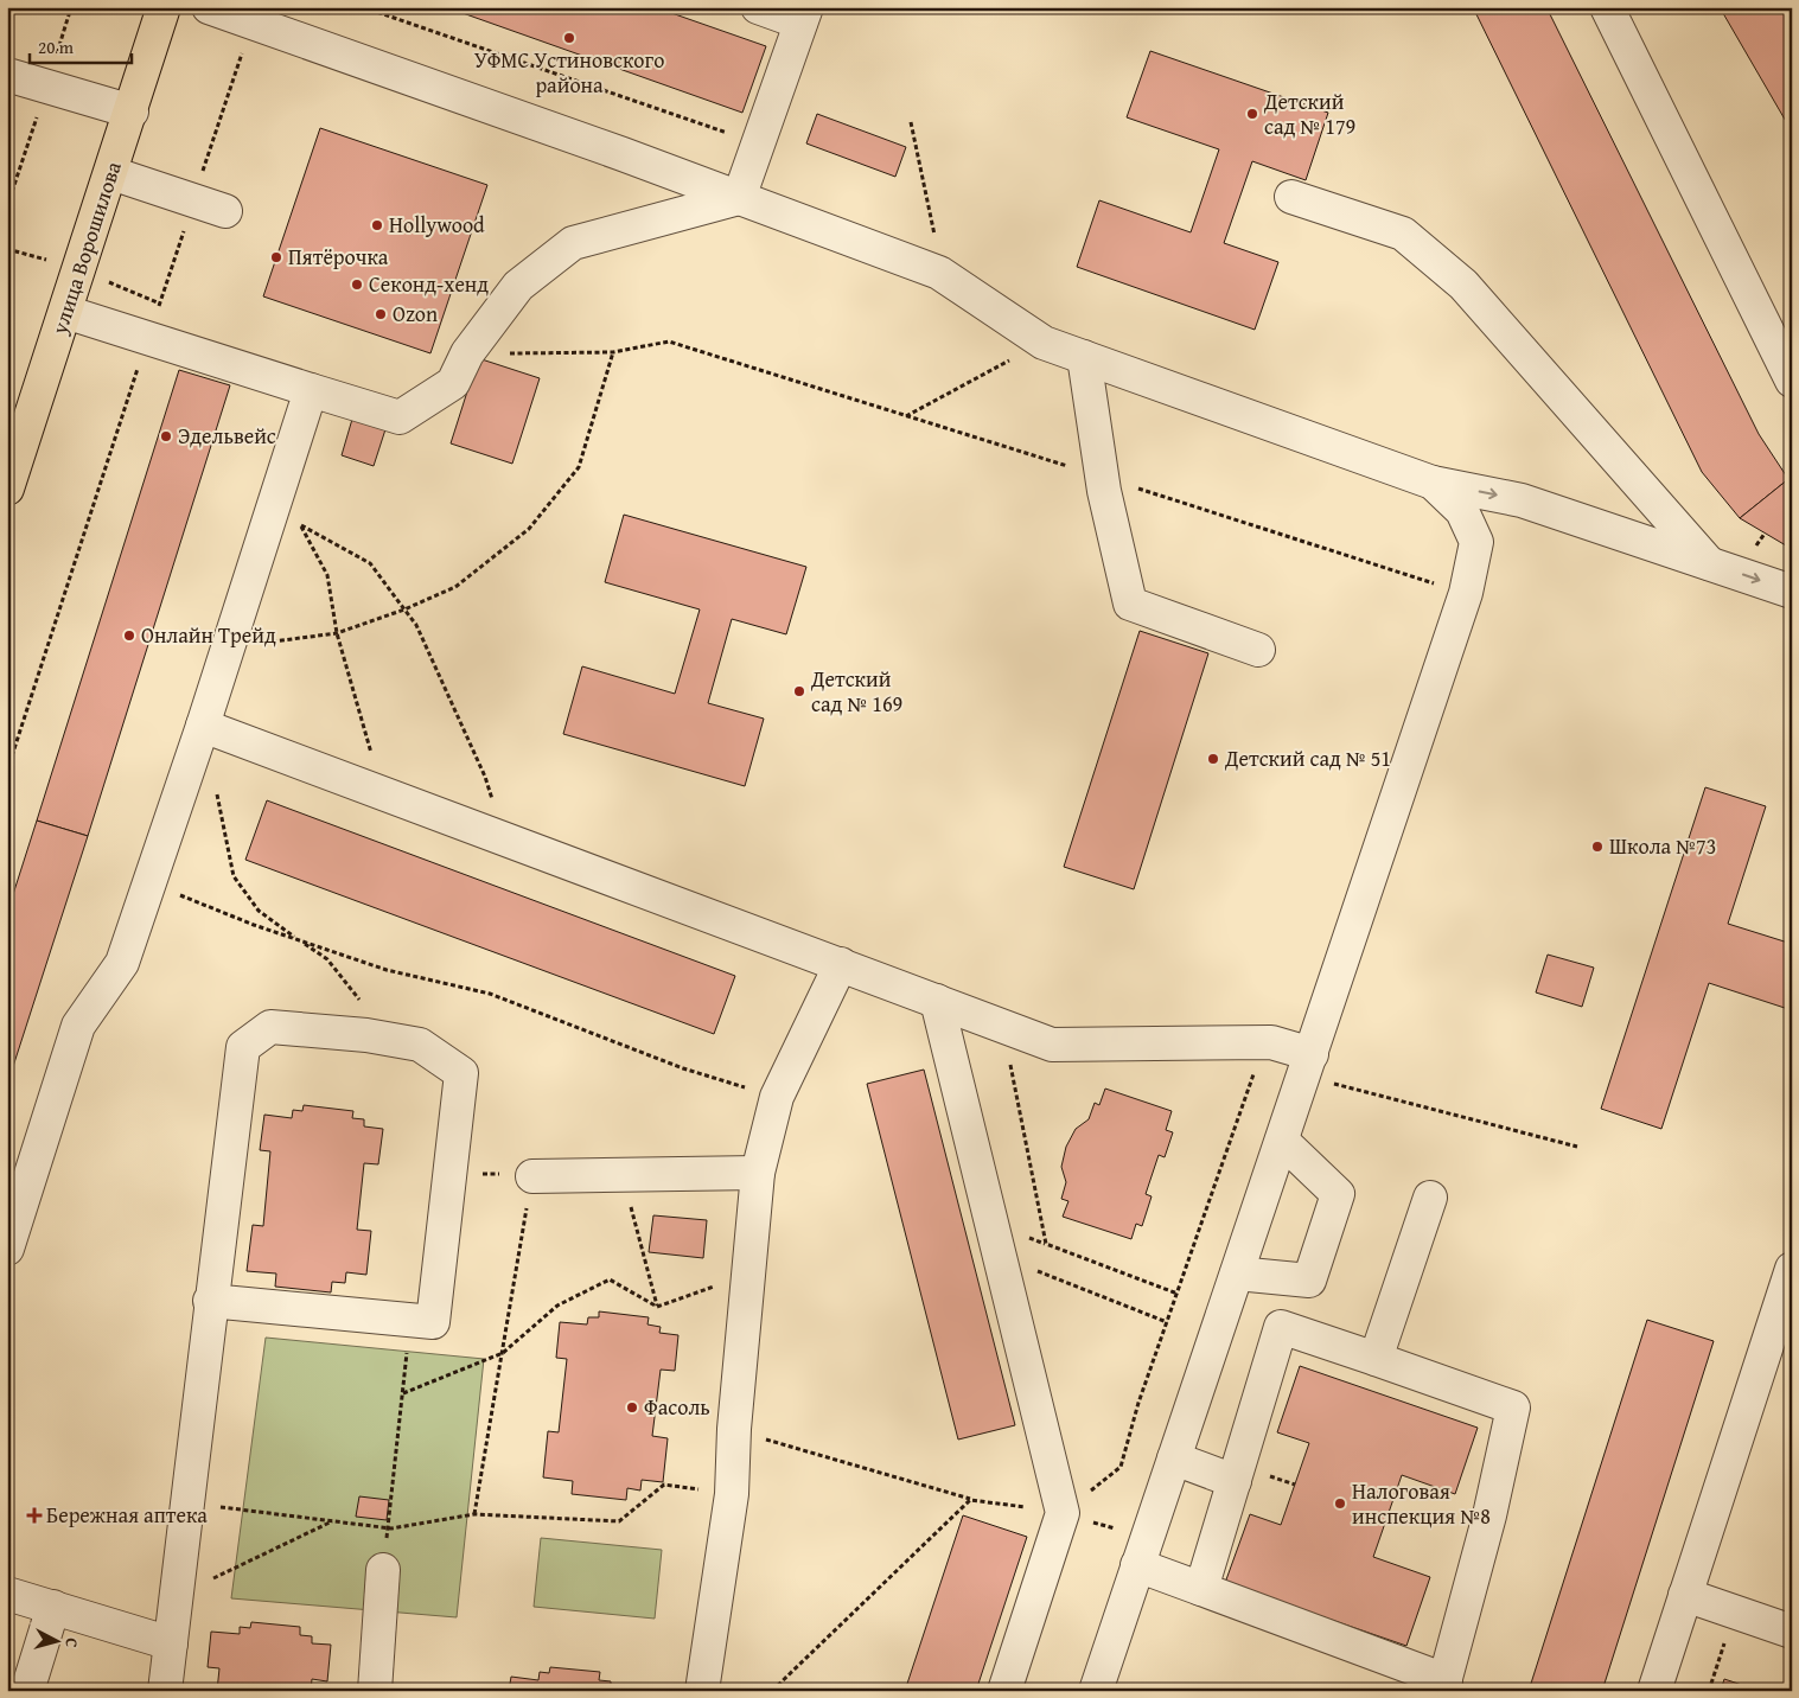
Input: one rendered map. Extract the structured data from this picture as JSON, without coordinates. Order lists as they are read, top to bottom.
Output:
{
  "streets": {
    "main road": ["улица Ворошилова"]
  },
  "places": {
    "other": [
      "УФМС Устиновского района",
      "Детский сад № 179",
      "Hollywood",
      "Пятёрочка",
      "Секонд-хенд",
      "Ozon",
      "Эдельвейс",
      "Онлайн Трейд",
      "Детский сад № 169",
      "Детский сад № 51",
      "Школа №73",
      "Фасоль",
      "Налоговая инспекция №8"
    ],
    "health": ["Бережная аптека"]
  },
  "scale_bar": "20 m",
  "north": "right"
}
